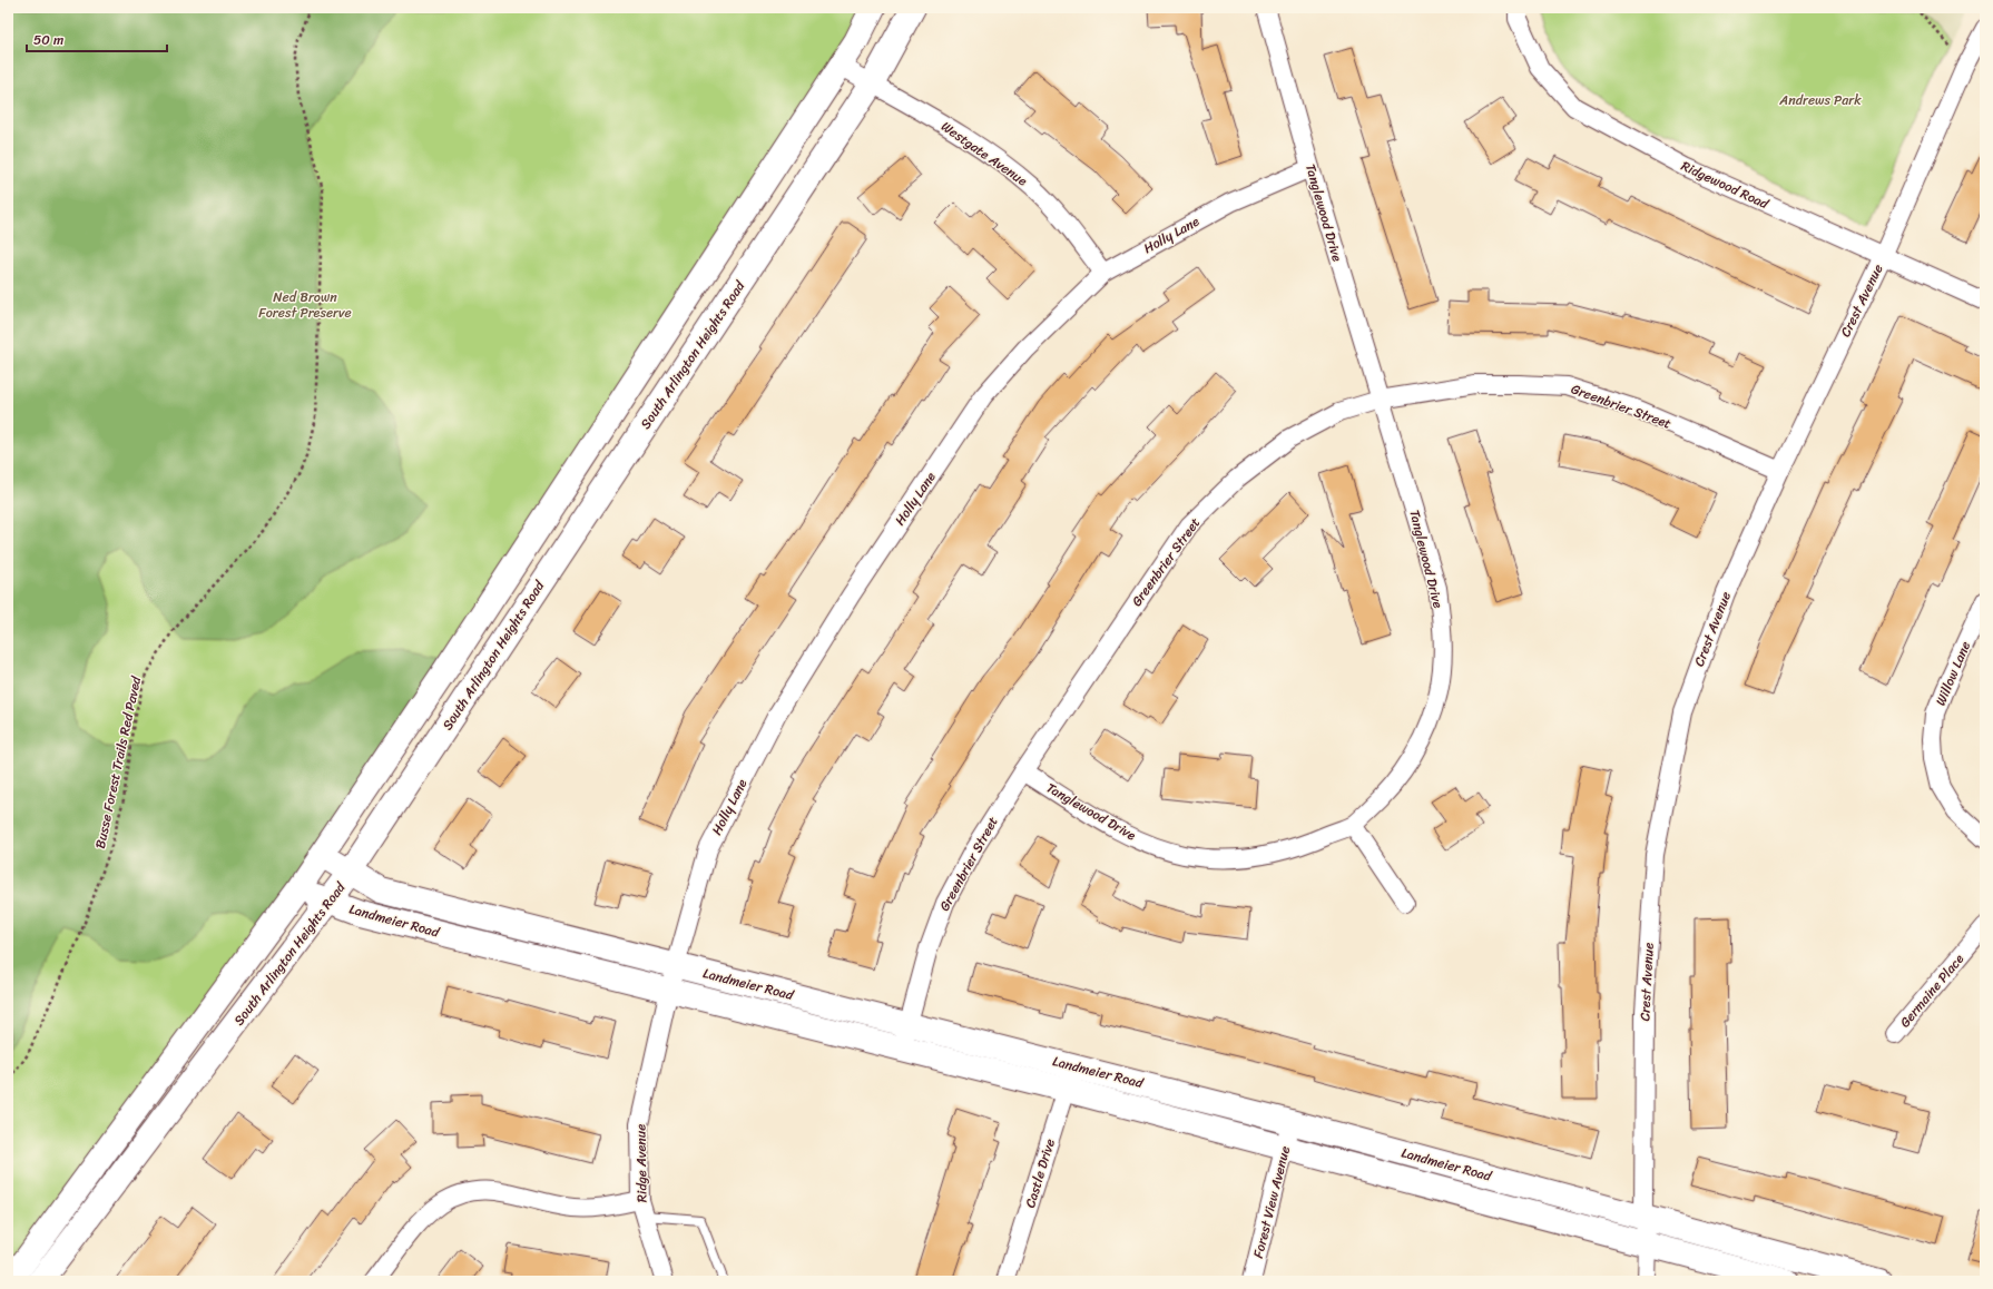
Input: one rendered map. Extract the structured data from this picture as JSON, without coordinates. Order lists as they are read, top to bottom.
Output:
{
  "streets": {
    "street": [
      "Westgate Avenue",
      "Ridgewood Road",
      "Tanglewood Drive",
      "Holly Lane",
      "Crest Avenue",
      "South Arlington Heights Road",
      "Greenbrier Street",
      "Willow Lane",
      "Landmeier Road",
      "Germaine Place",
      "Ridge Avenue",
      "Castle Drive",
      "Forest View Avenue"
    ],
    "path": ["Busse Forest Trails Red Paved"]
  },
  "crossings": [
    ["Westgate Avenue", "Holly Lane"],
    ["Westgate Avenue", "South Arlington Heights Road"],
    ["Ridgewood Road", "Crest Avenue"],
    ["Tanglewood Drive", "Holly Lane"],
    ["Tanglewood Drive", "Greenbrier Street"],
    ["Holly Lane", "Landmeier Road"],
    ["Holly Lane", "Ridge Avenue"],
    ["Crest Avenue", "Greenbrier Street"],
    ["Crest Avenue", "Landmeier Road"],
    ["South Arlington Heights Road", "Landmeier Road"],
    ["Greenbrier Street", "Landmeier Road"],
    ["Landmeier Road", "Ridge Avenue"],
    ["Landmeier Road", "Castle Drive"],
    ["Landmeier Road", "Forest View Avenue"]
  ],
  "parks": ["Andrews Park", "Ned Brown Forest Preserve"],
  "scale_bar": "50 m"
}
